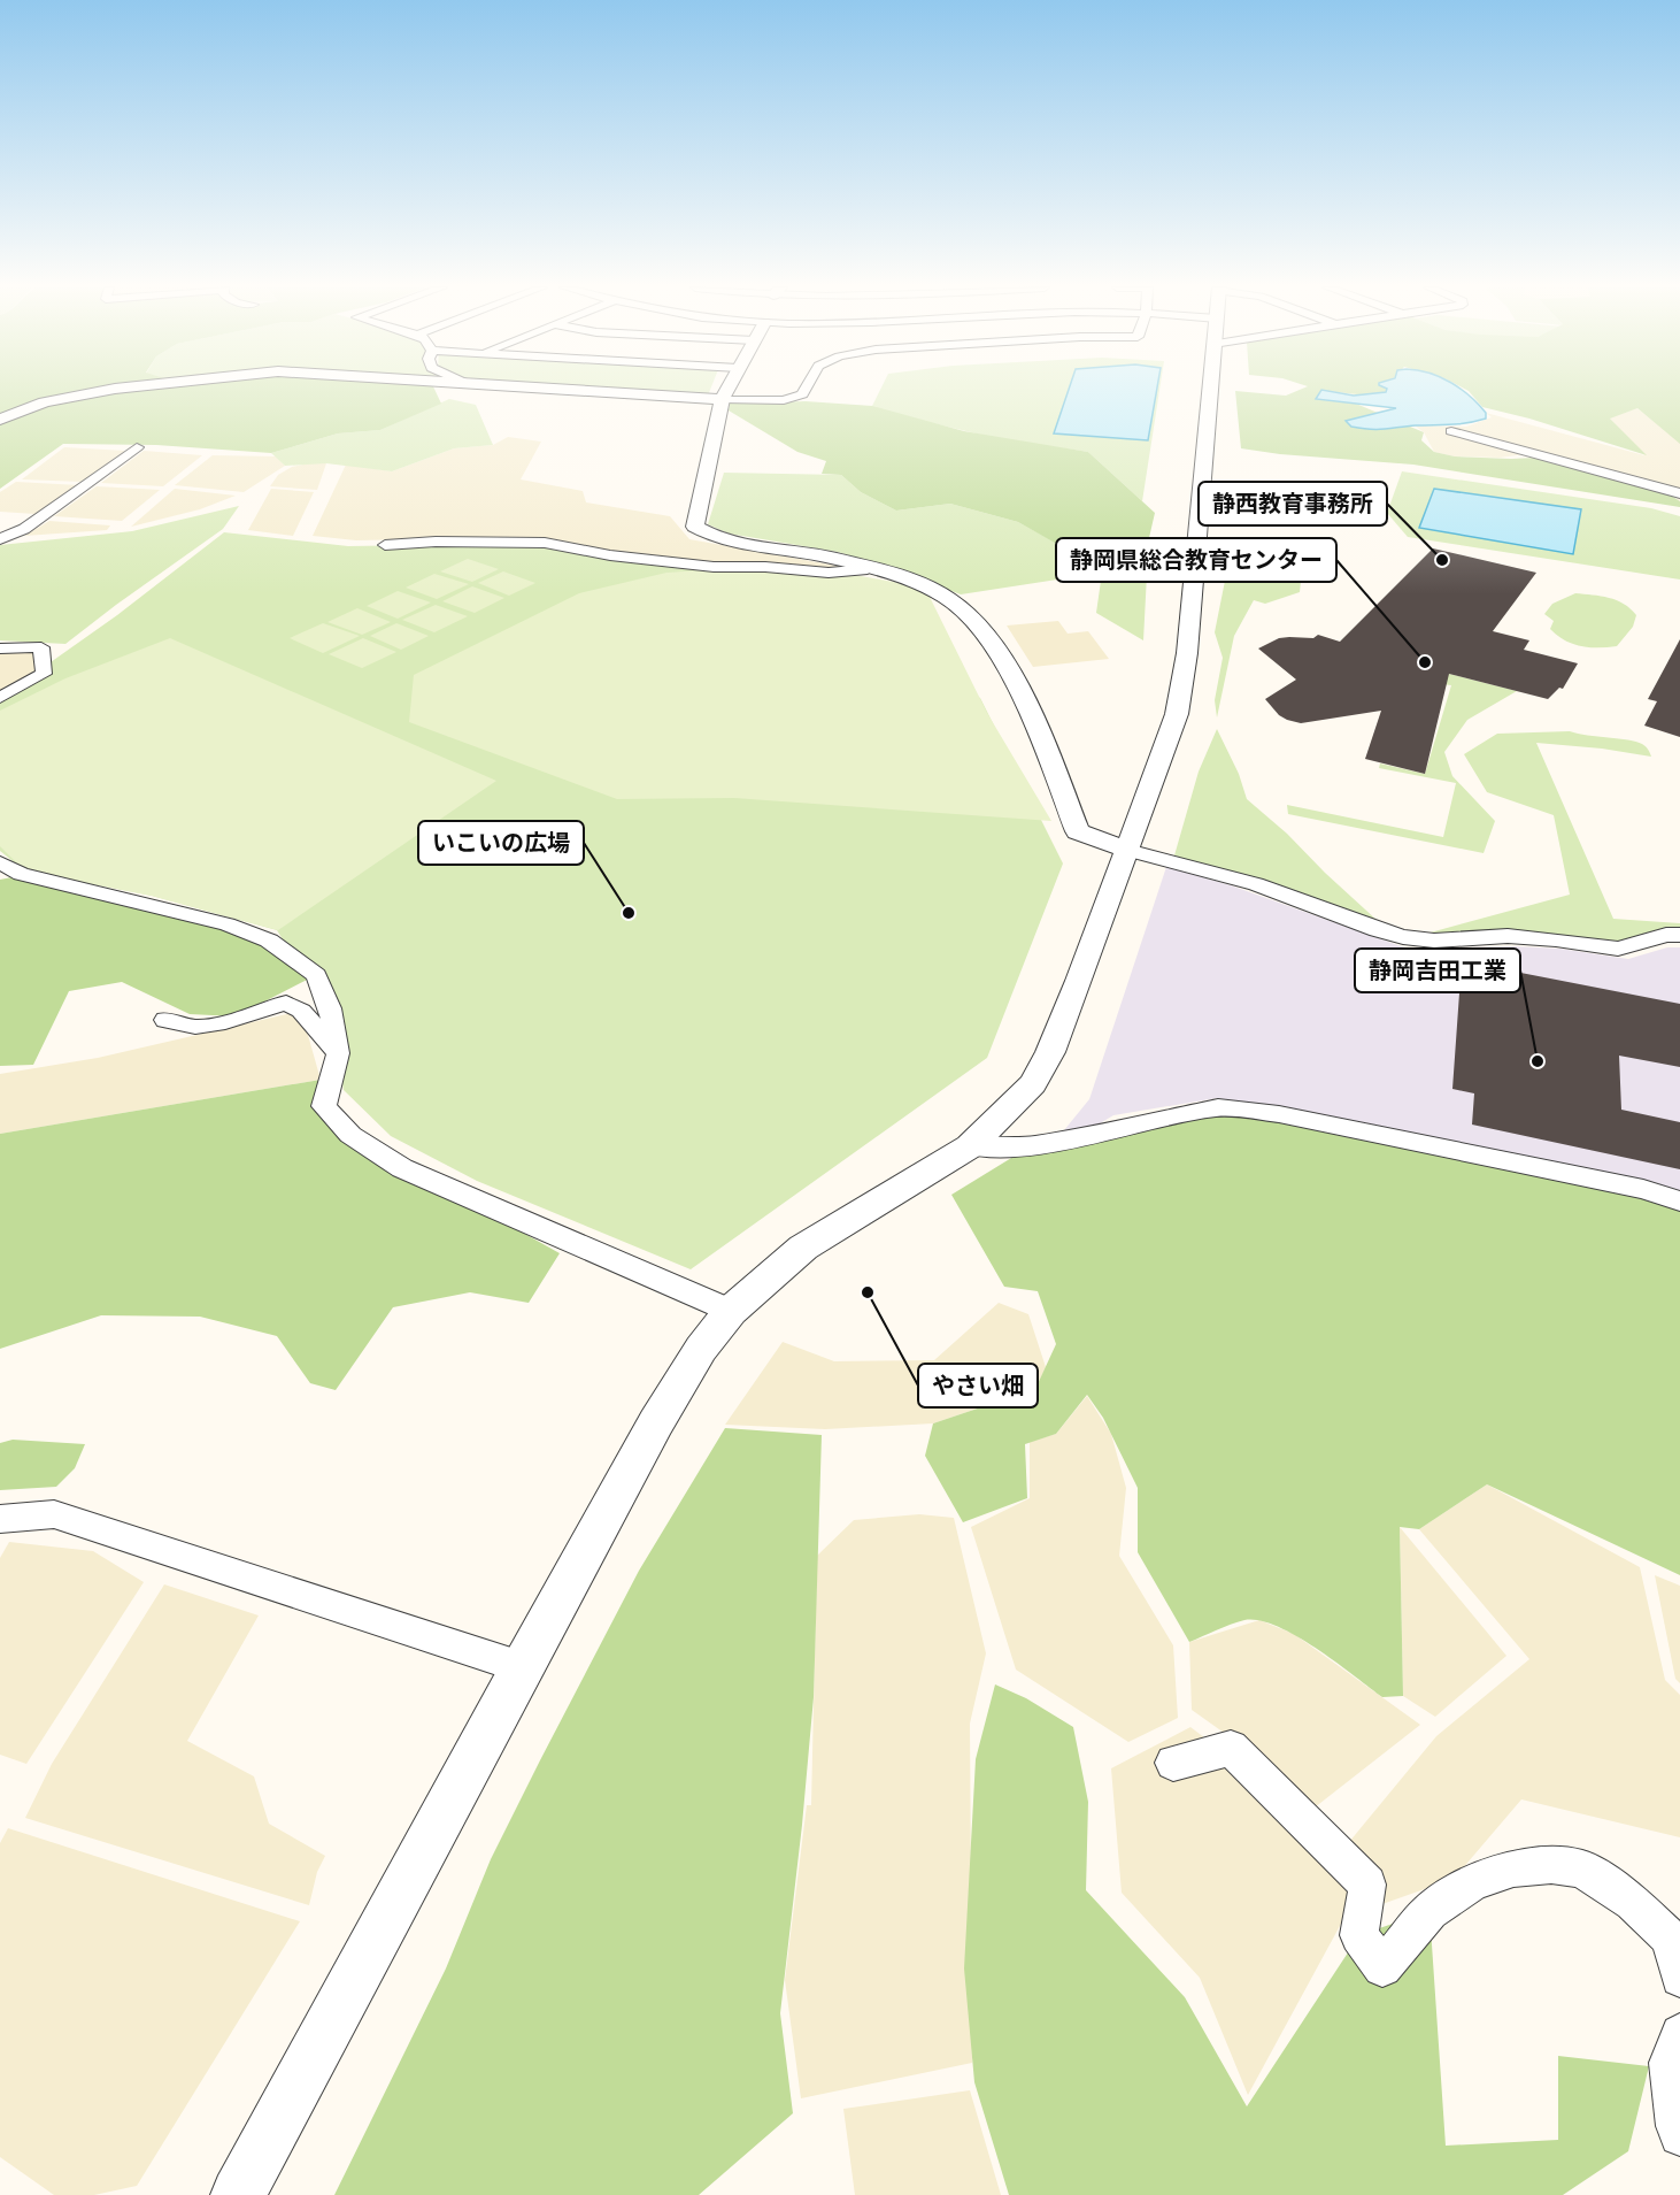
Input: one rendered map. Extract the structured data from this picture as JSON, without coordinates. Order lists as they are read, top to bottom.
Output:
{
  "places": [
    "静西教育事務所",
    "静岡県総合教育センター",
    "いこいの広場",
    "静岡吉田工業",
    "やさい畑"
  ]
}
